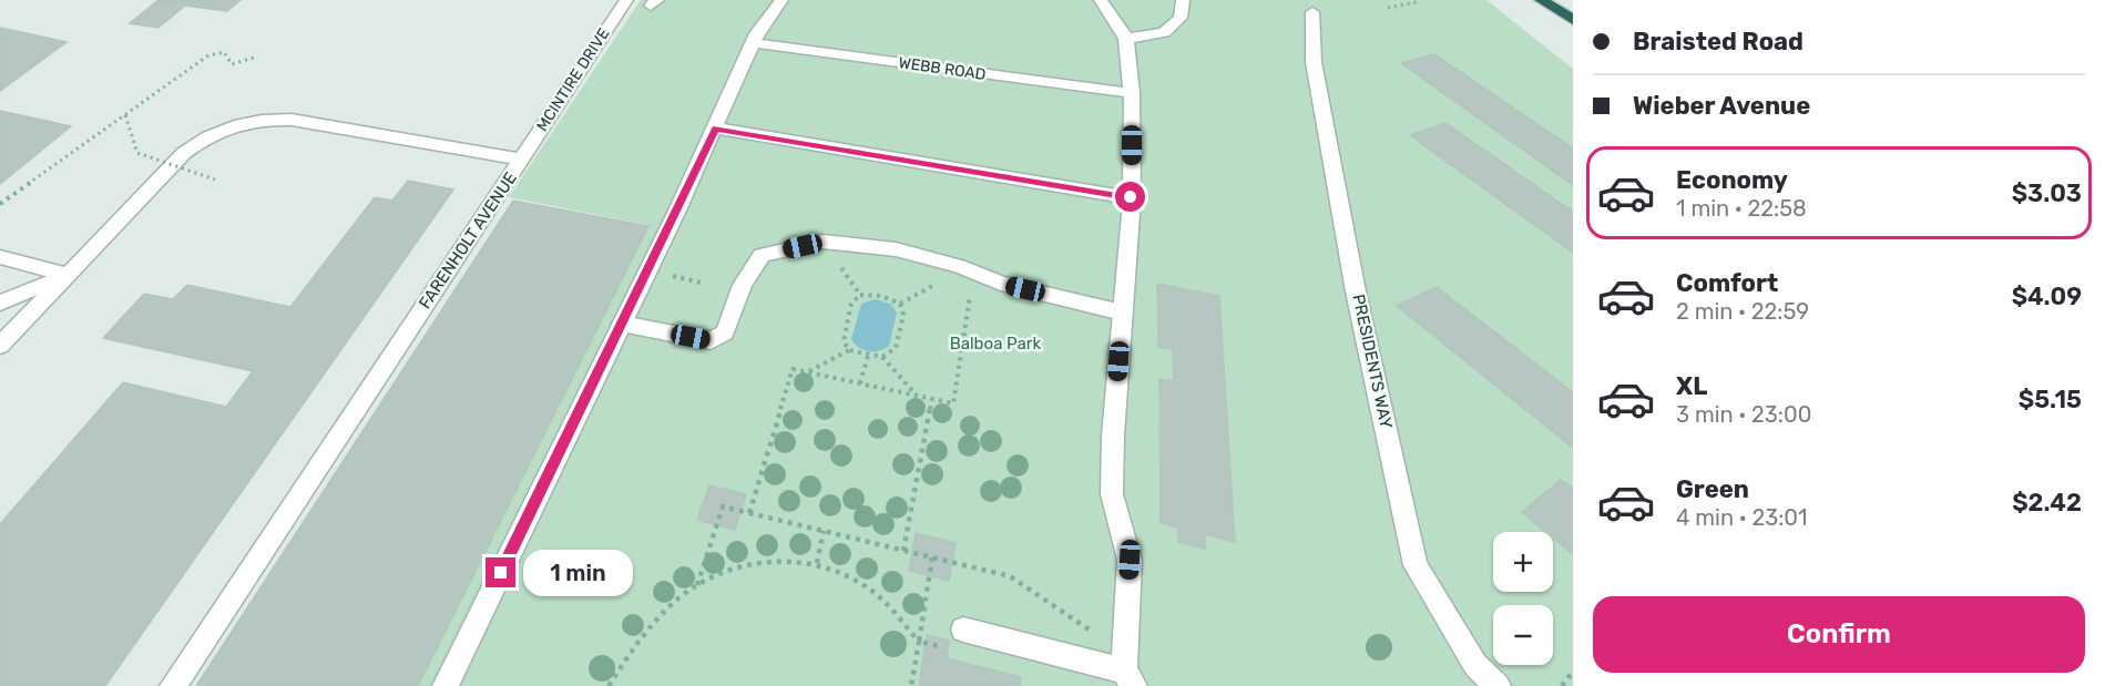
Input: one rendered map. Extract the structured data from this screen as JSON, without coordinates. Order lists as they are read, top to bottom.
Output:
{
  "streets": {
    "street": [
      "WEBB ROAD",
      "MCINTIRE DRIVE",
      "FARENHOLT AVENUE",
      "PRESIDENTS WAY"
    ]
  },
  "crossings": [
    ["MCINTIRE DRIVE", "FARENHOLT AVENUE"]
  ],
  "parks": ["Balboa Park"],
  "page": {
    "banner": ["Braisted Road", "Wieber Avenue"],
    "list": [
      {
        "name": "Economy",
        "note": "1 min · 22:58",
        "value": "$3.03"
      },
      {
        "name": "Comfort",
        "note": "2 min · 22:59",
        "value": "$4.09"
      },
      {
        "name": "XL",
        "note": "3 min · 23:00",
        "value": "$5.15"
      },
      {
        "name": "Green",
        "note": "4 min · 23:01",
        "value": "$2.42"
      }
    ],
    "map_buttons": ["+", "−"],
    "bubble": "1 min",
    "buttons": "Confirm"
  }
}
